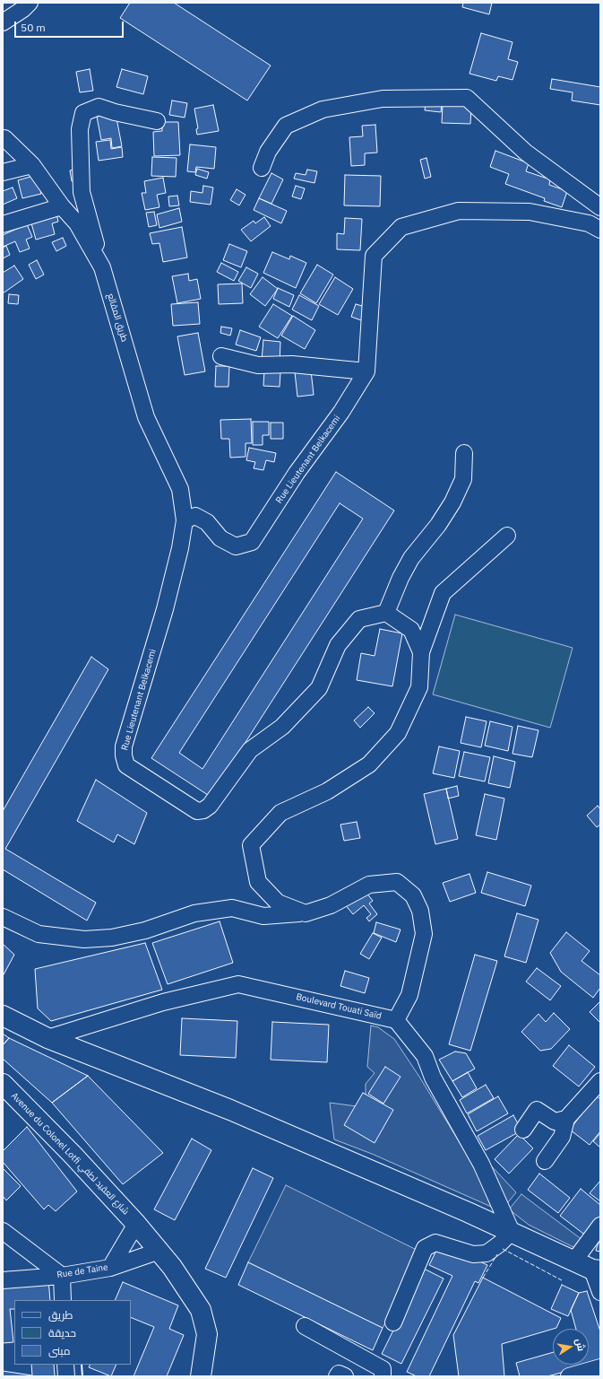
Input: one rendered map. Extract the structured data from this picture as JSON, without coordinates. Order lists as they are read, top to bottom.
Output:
{
  "streets": {
    "main road": ["Avenue du Colonel Lotfi شارع العقيد لطفي"],
    "street": [
      "طريق المقالع",
      "Rue Lieutenant Belkacemi",
      "Boulevard Touati Saïd",
      "Rue de Taine"
    ]
  },
  "crossings": [
    ["طريق المقالع", "Rue Lieutenant Belkacemi"],
    ["Avenue du Colonel Lotfi شارع العقيد لطفي", "Rue de Taine"]
  ],
  "legend": ["طريق", "حديقة", "مبنى"],
  "scale_bar": "50 m",
  "north": "right"
}
